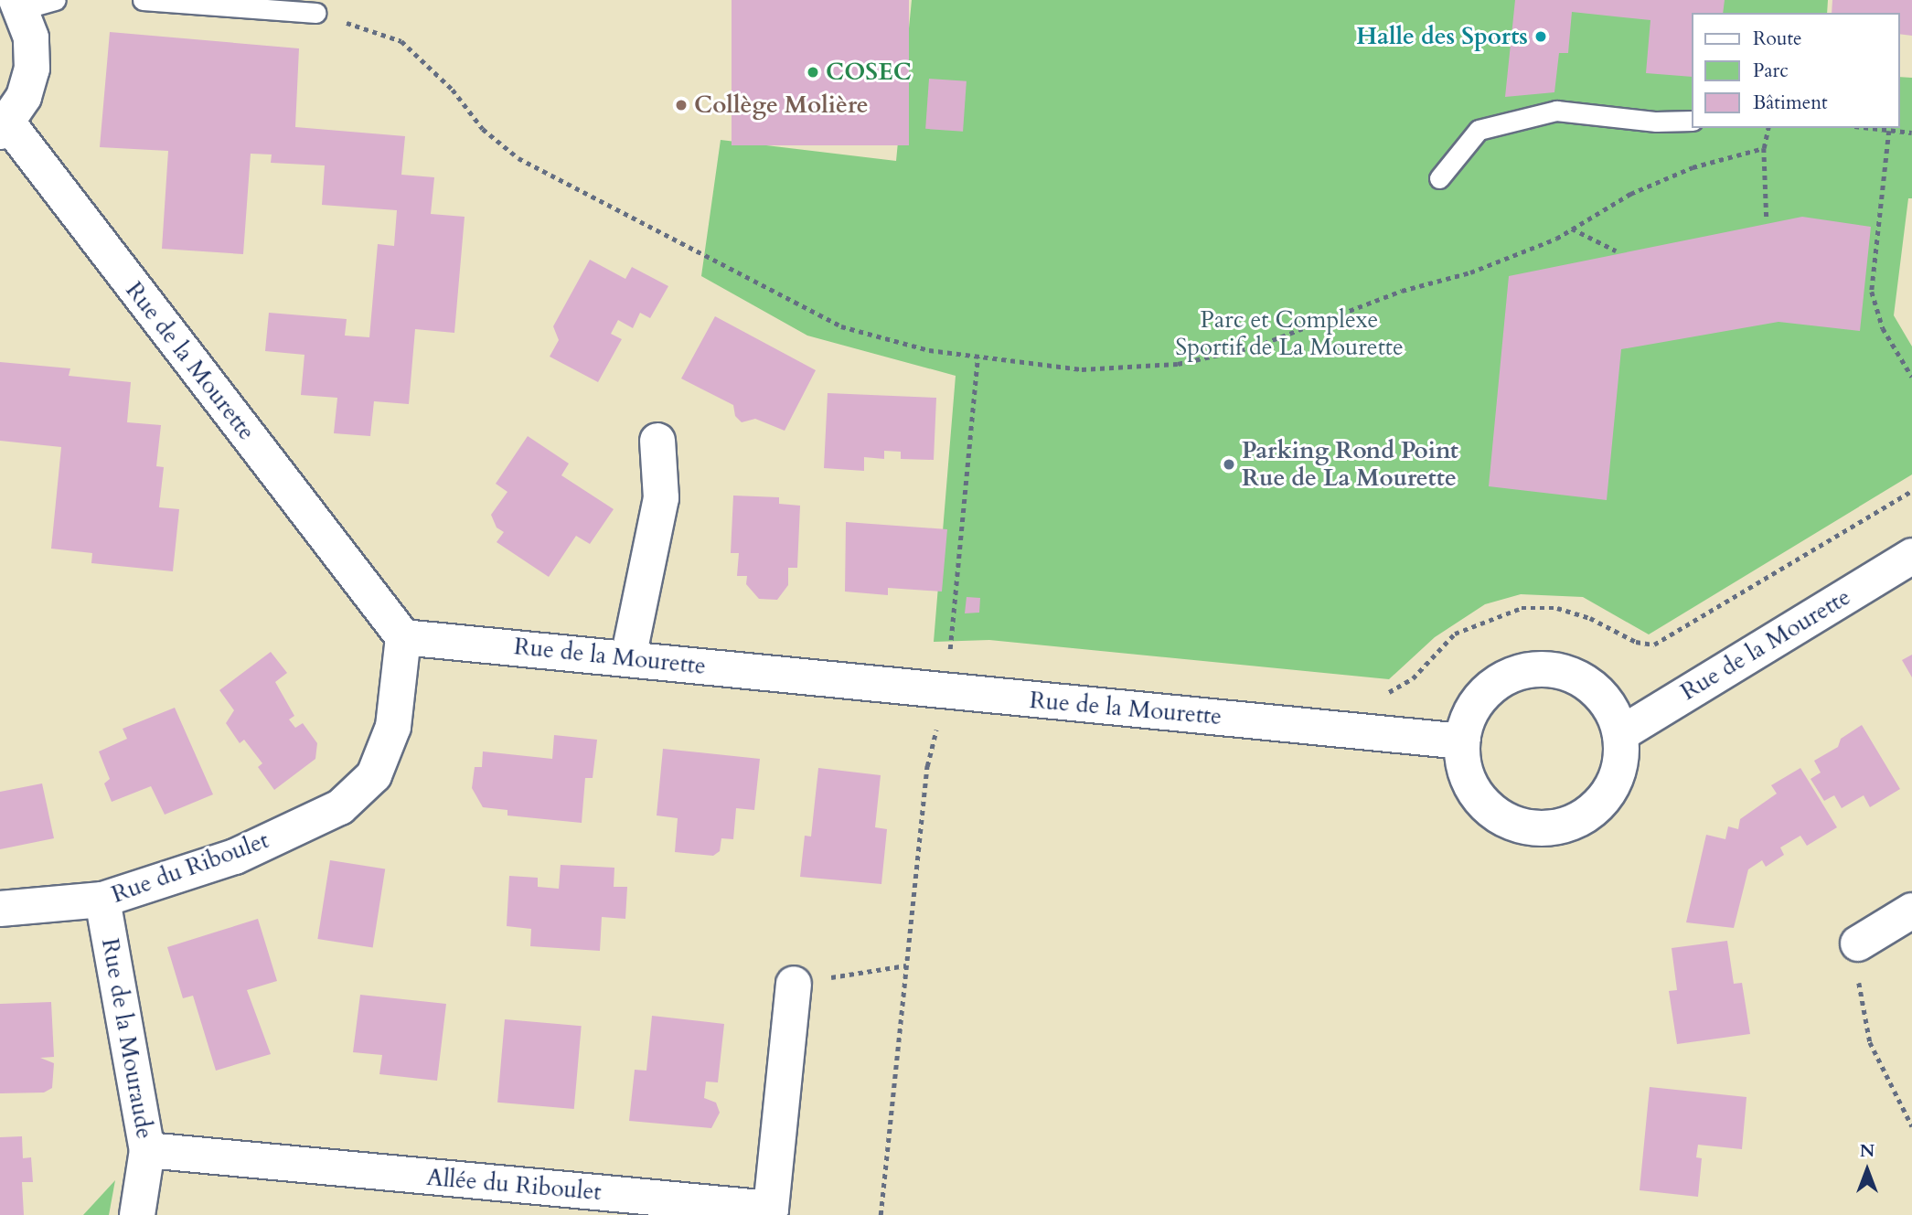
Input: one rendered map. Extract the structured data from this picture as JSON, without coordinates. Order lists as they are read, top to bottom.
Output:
{
  "streets": {
    "street": [
      "Rue de la Mourette",
      "Rue du Riboulet",
      "Rue de la Mouraude",
      "Allée du Riboulet"
    ]
  },
  "crossings": [
    ["Rue de la Mourette", "Rue du Riboulet"],
    ["Rue du Riboulet", "Rue de la Mouraude"],
    ["Rue de la Mouraude", "Allée du Riboulet"]
  ],
  "parks": ["Parc et Complexe Sportif de La Mourette"],
  "places": [
    "Halle des Sports",
    "COSEC",
    "Collège Molière",
    "Parking Rond Point Rue de La Mourette"
  ],
  "legend": ["Route", "Parc", "Bâtiment"],
  "north": "top"
}
